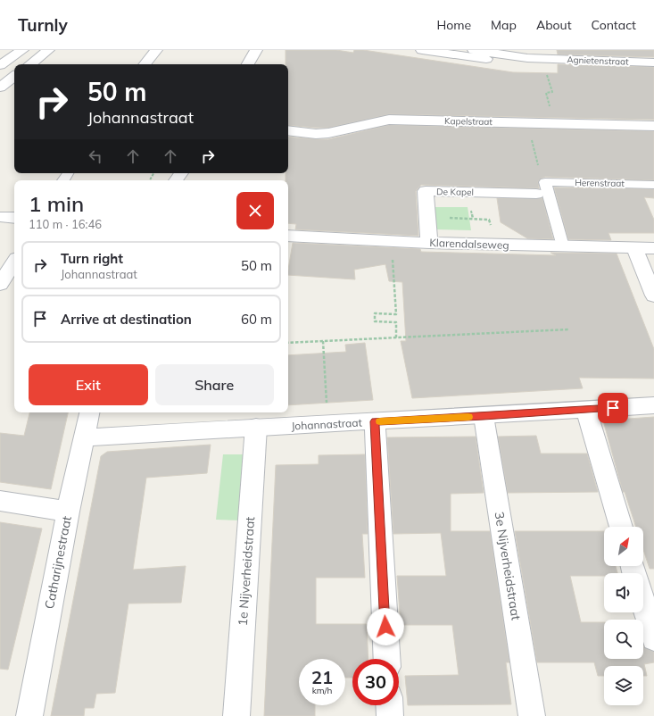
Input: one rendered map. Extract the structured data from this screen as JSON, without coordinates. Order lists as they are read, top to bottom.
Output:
{
  "streets": {
    "street": [
      "Agnietenstraat",
      "Kapelstraat",
      "De Kapel",
      "Klarendalseweg",
      "Johannastraat",
      "Catharijnestraat",
      "3e Nijverheidstraat",
      "1e Nijverheidstraat"
    ],
    "lane": ["Herenstraat"]
  },
  "crossings": [
    ["Herenstraat", "De Kapel"],
    ["De Kapel", "Klarendalseweg"],
    ["Johannastraat", "Catharijnestraat"],
    ["Johannastraat", "3e Nijverheidstraat"],
    ["Johannastraat", "1e Nijverheidstraat"]
  ],
  "north": "top right",
  "page": {
    "header": "Turnly",
    "nav": [
      "Home",
      "Map",
      "About",
      "Contact"
    ],
    "turn": ["50 m", "Johannastraat"],
    "heading": ["1 min", "110 m · 16:46"],
    "list": [
      {
        "name": "Turn right",
        "note": "Johannastraat",
        "value": "50 m"
      },
      {
        "name": "Arrive at destination",
        "value": "60 m"
      }
    ],
    "buttons": ["Exit", "Share"],
    "speed": "21 km/h",
    "limit": "30"
  }
}
